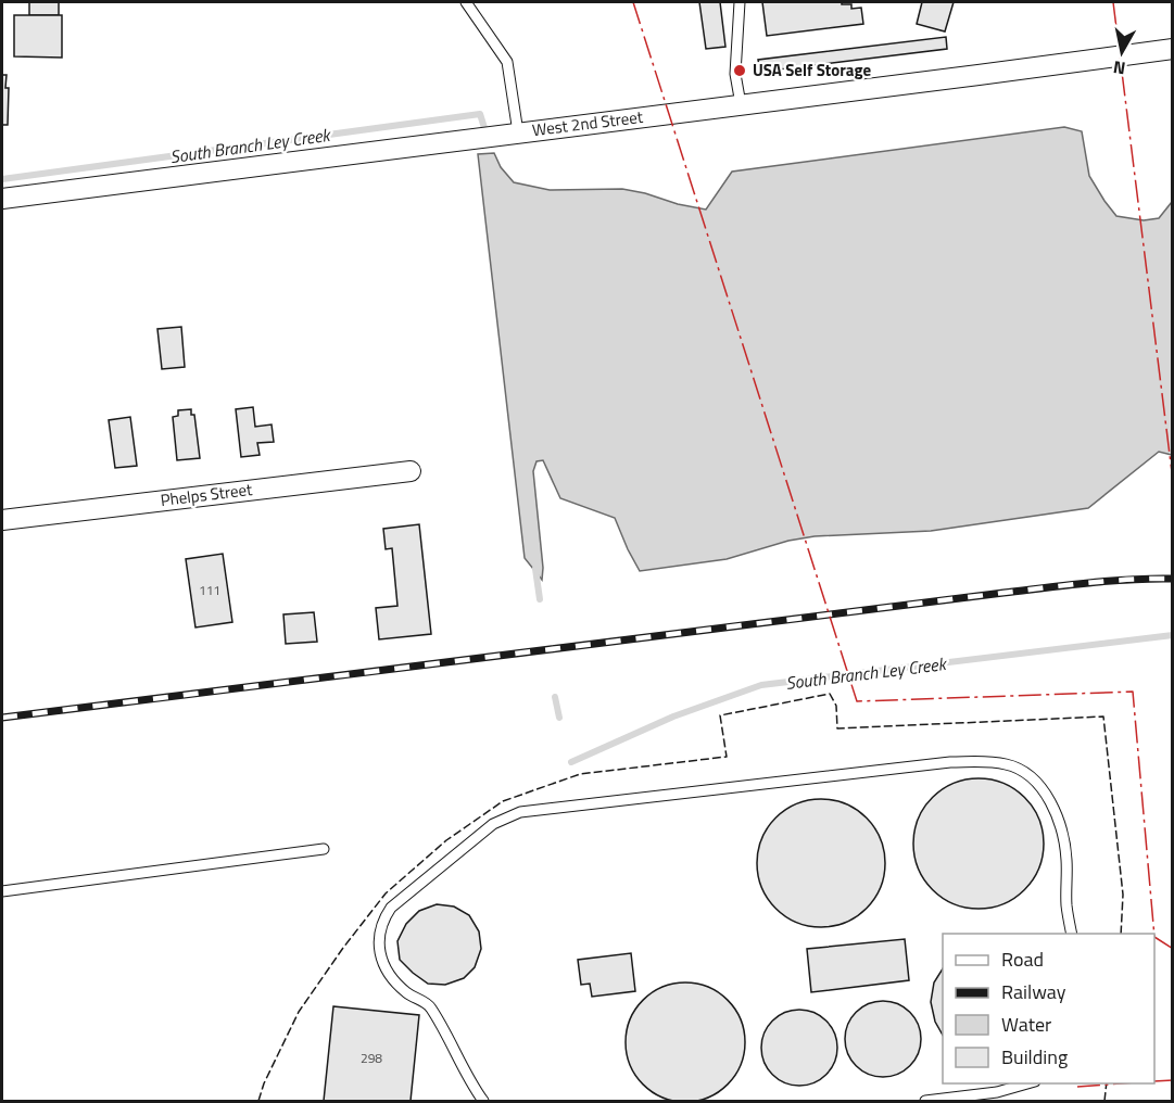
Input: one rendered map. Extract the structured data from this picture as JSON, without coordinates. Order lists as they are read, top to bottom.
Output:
{
  "streets": {
    "street": ["West 2nd Street", "Phelps Street"]
  },
  "water": ["South Branch Ley Creek"],
  "places": ["USA Self Storage"],
  "house_numbers": ["111", "298"],
  "legend": [
    "Road",
    "Railway",
    "Water",
    "Building"
  ],
  "north": "bottom"
}
